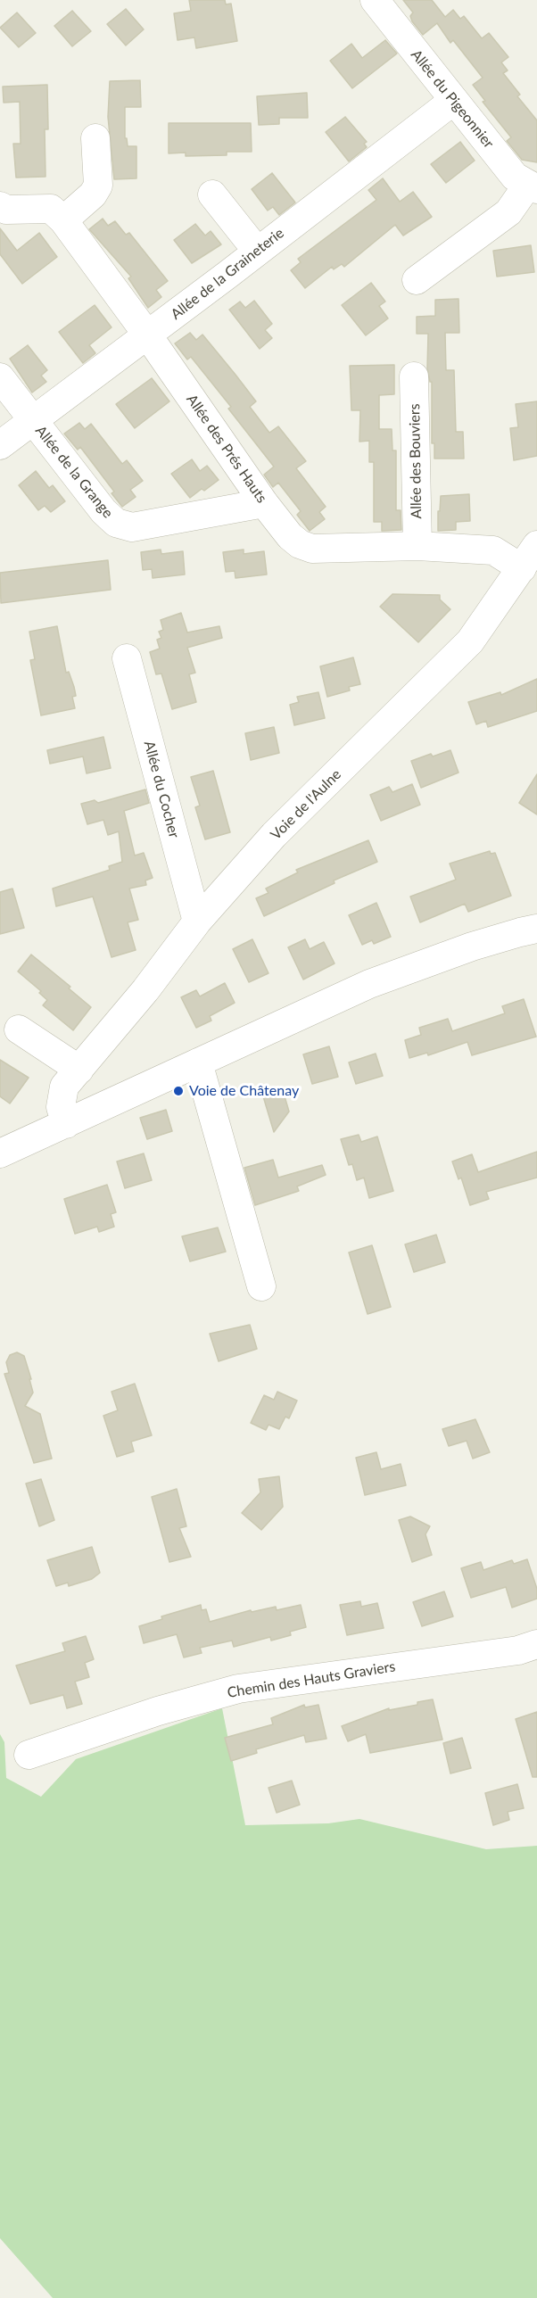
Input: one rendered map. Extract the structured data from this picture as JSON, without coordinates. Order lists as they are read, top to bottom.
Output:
{
  "streets": {
    "street": [
      "Allée du Pigeonnier",
      "Allée de la Graineterie",
      "Allée des Prés Hauts",
      "Allée des Bouviers",
      "Allée de la Grange",
      "Allée du Cocher",
      "Voie de l'Aulne",
      "Chemin des Hauts Graviers"
    ]
  },
  "crossings": [
    ["Allée du Pigeonnier", "Allée de la Graineterie"],
    ["Allée de la Graineterie", "Allée des Prés Hauts"],
    ["Allée de la Graineterie", "Allée de la Grange"],
    ["Allée des Prés Hauts", "Allée des Bouviers"],
    ["Allée des Prés Hauts", "Allée de la Grange"],
    ["Allée des Prés Hauts", "Voie de l'Aulne"],
    ["Allée du Cocher", "Voie de l'Aulne"]
  ],
  "places": ["Voie de Châtenay"]
}
